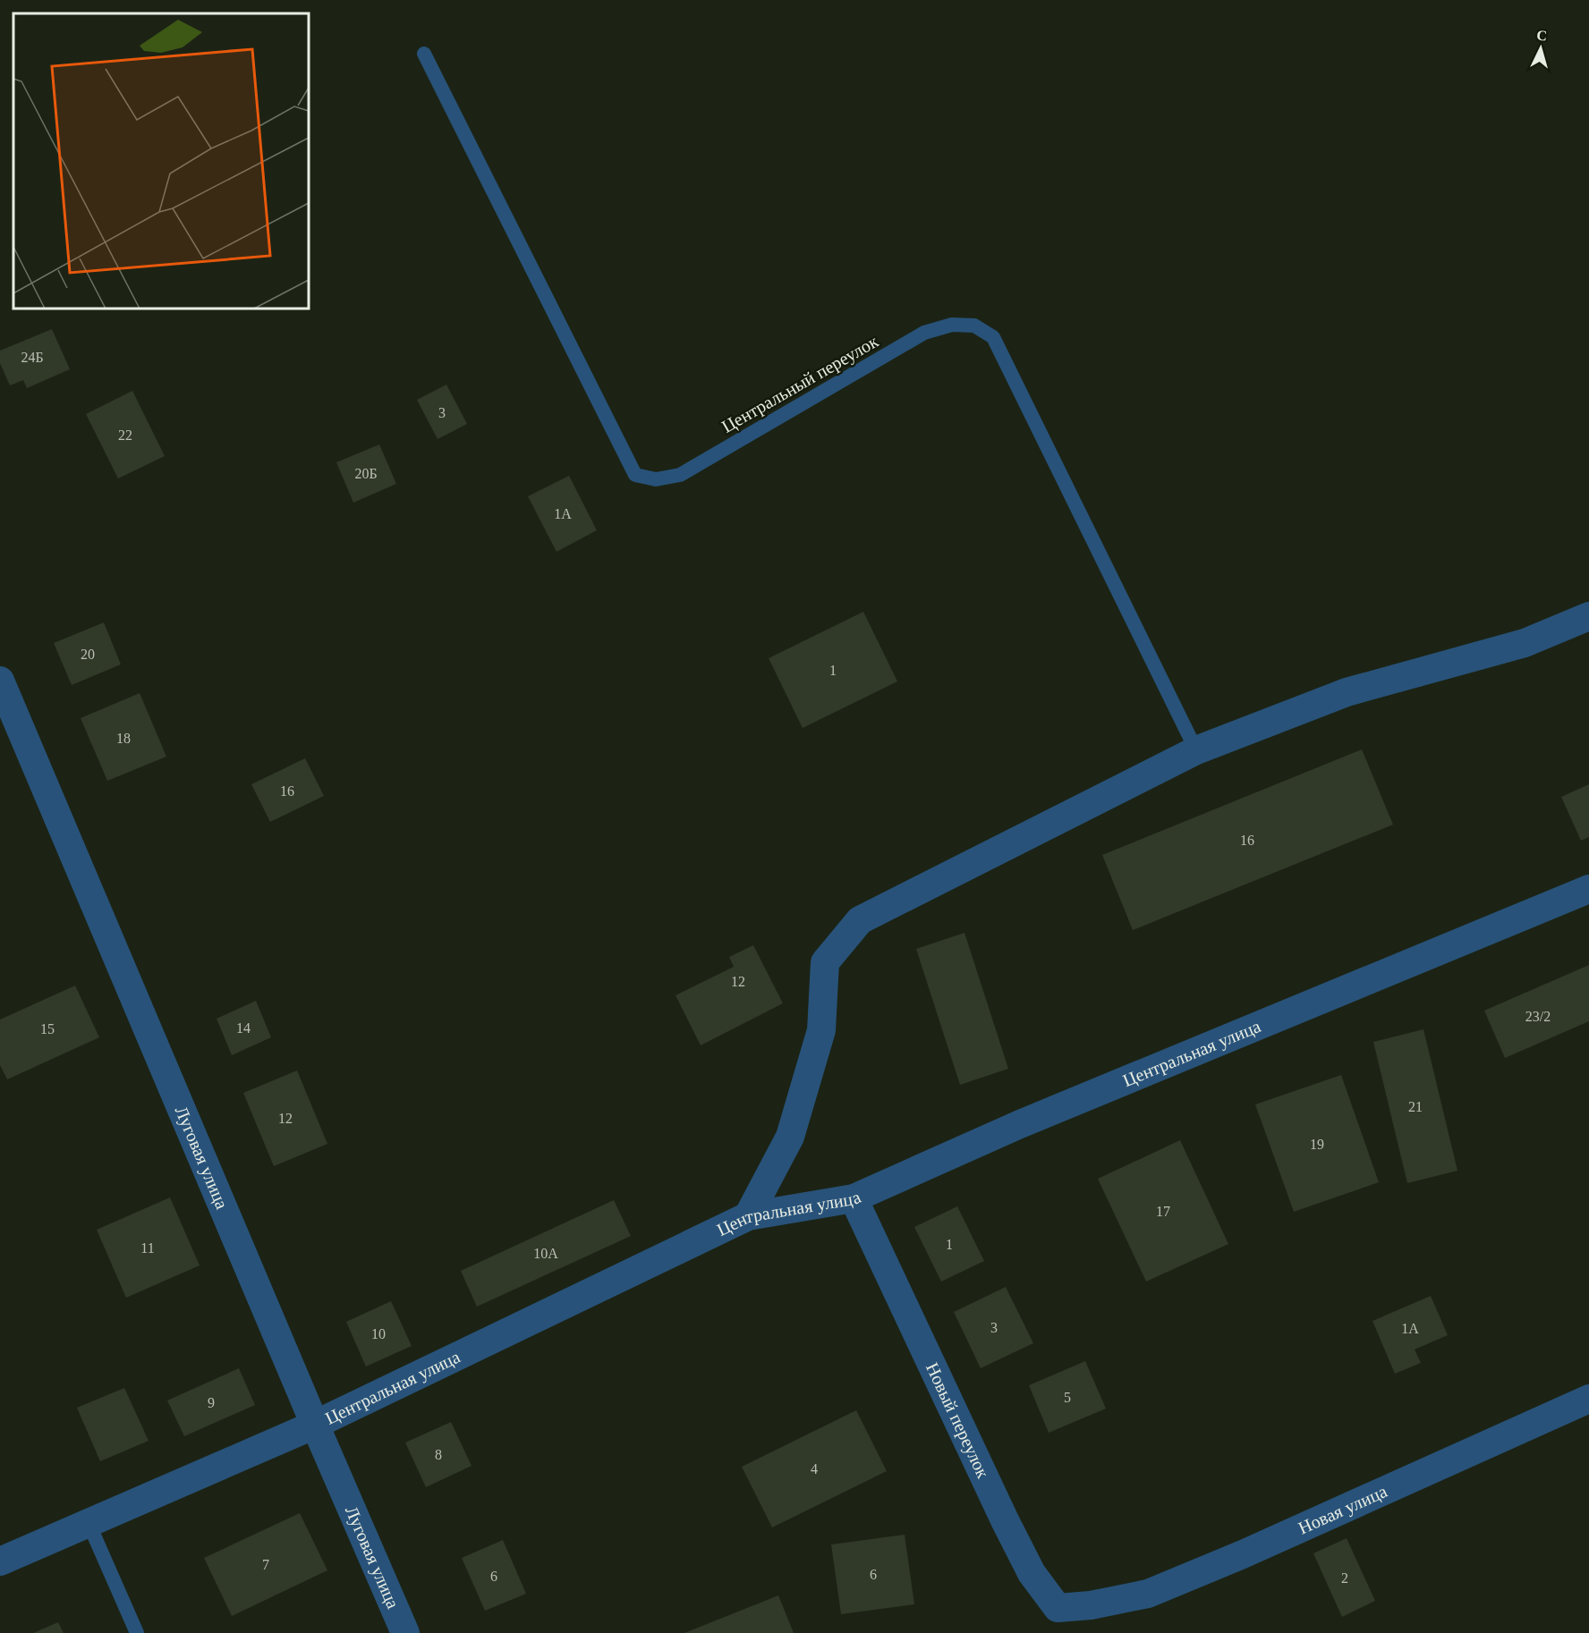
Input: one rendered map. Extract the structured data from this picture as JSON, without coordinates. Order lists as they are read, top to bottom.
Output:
{
  "streets": {
    "street": [
      "Центральная улица",
      "Луговая улица",
      "Новый переулок",
      "Новая улица"
    ],
    "lane": ["Центральный переулок"]
  },
  "crossings": [
    ["Центральная улица", "Луговая улица"],
    ["Центральная улица", "Новый переулок"],
    ["Новый переулок", "Новая улица"]
  ],
  "house_numbers": [
    "24Б",
    "3",
    "22",
    "20Б",
    "1А",
    "20",
    "1",
    "18",
    "16",
    "16",
    "12",
    "23/2",
    "14",
    "15",
    "21",
    "12",
    "19",
    "17",
    "1",
    "11",
    "10А",
    "3",
    "1А",
    "10",
    "5",
    "9",
    "8",
    "4",
    "7",
    "6",
    "6",
    "2"
  ],
  "north": "top"
}
